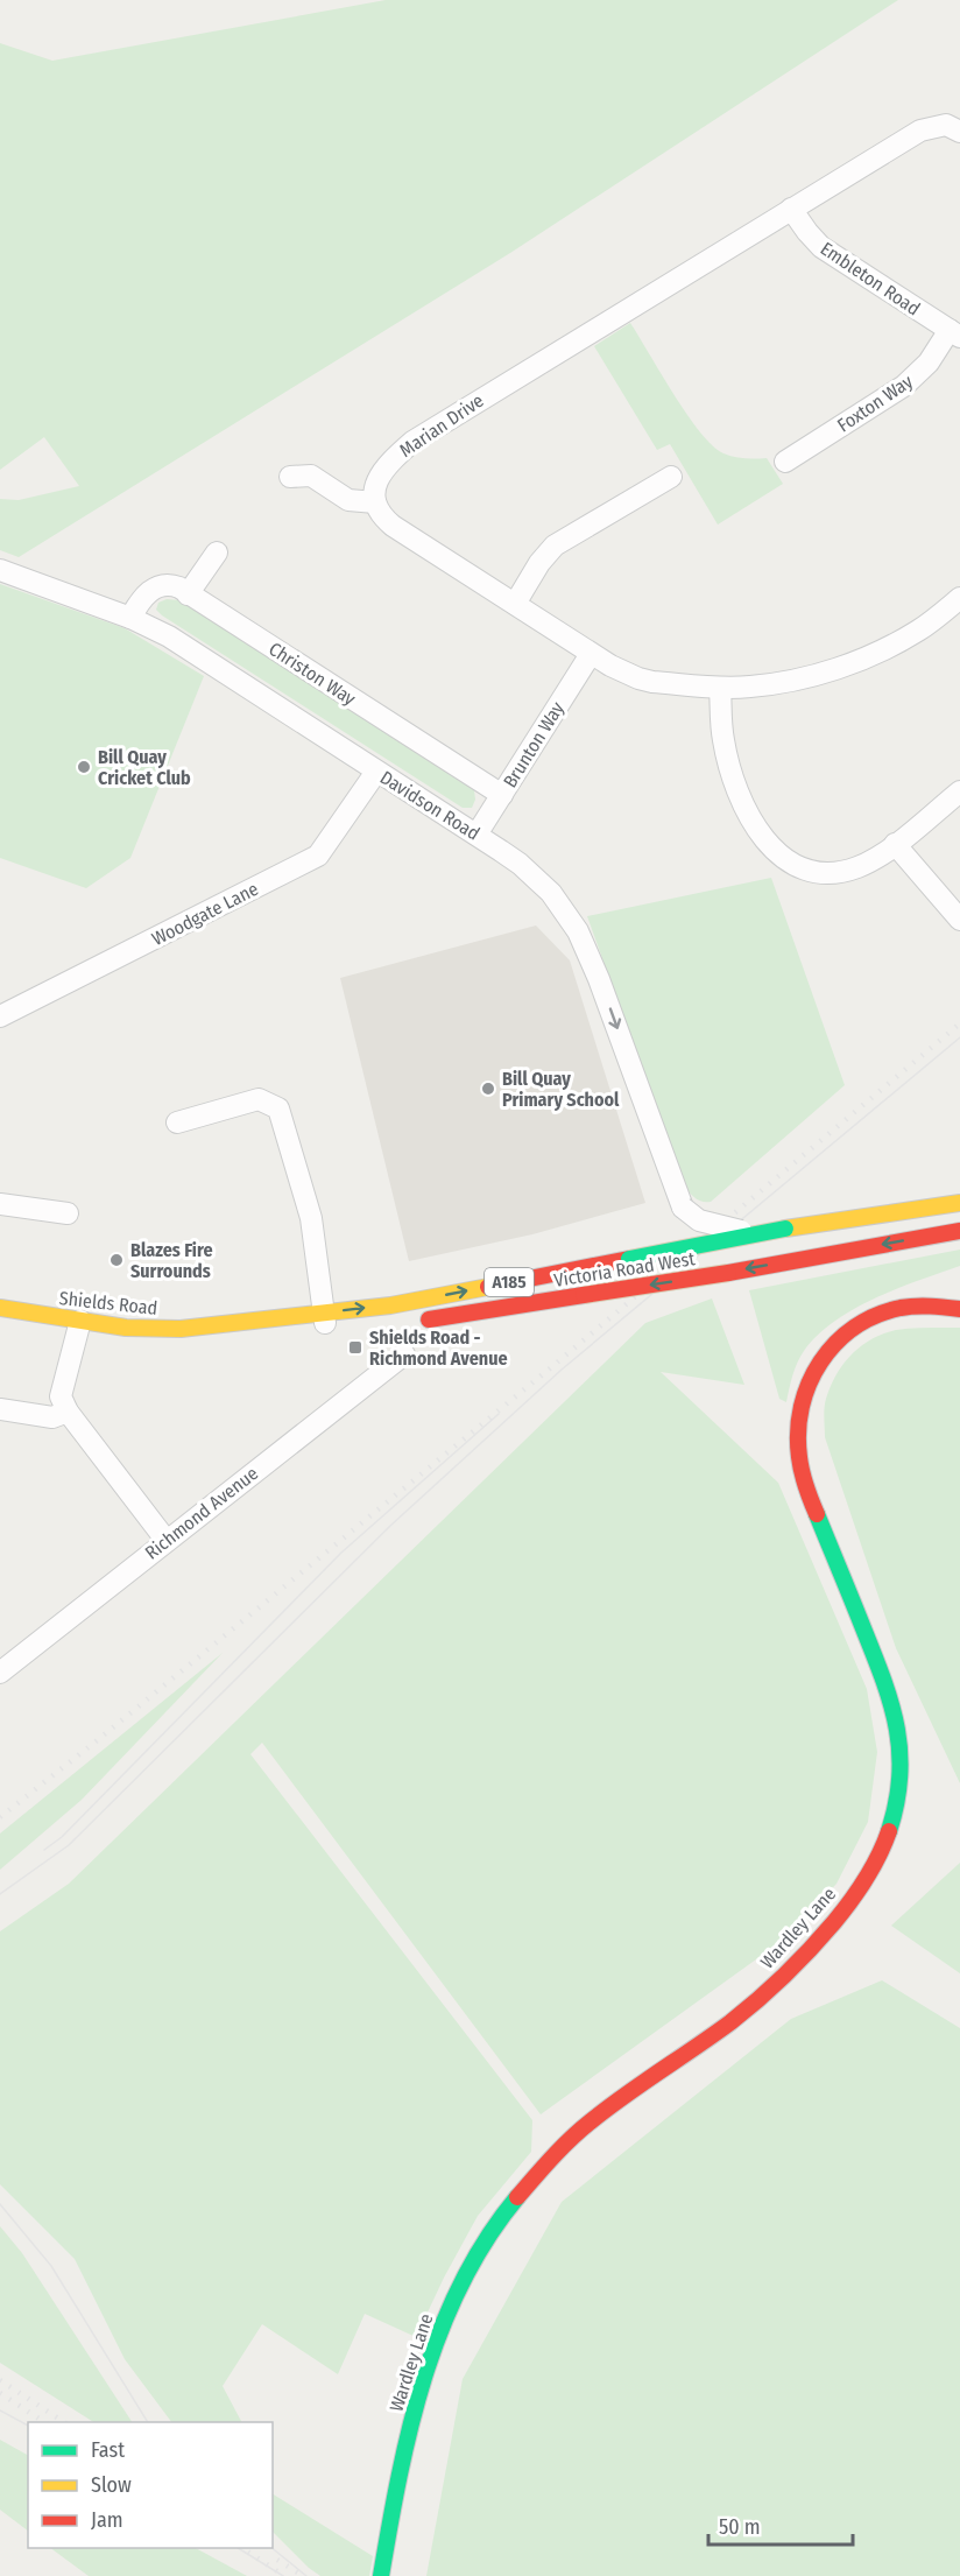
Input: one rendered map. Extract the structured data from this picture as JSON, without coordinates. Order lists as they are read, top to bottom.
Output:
{
  "streets": {
    "street": [
      "Embleton Road",
      "Foxton Way",
      "Marian Drive",
      "Christon Way",
      "Brunton Way",
      "Davidson Road",
      "Woodgate Lane",
      "Victoria Road West",
      "A185",
      "Shields Road",
      "Richmond Avenue",
      "Wardley Lane"
    ]
  },
  "crossings": [
    ["Embleton Road", "Foxton Way"],
    ["Embleton Road", "Marian Drive"],
    ["Christon Way", "Brunton Way"],
    ["Christon Way", "Davidson Road"],
    ["Brunton Way", "Davidson Road"],
    ["Davidson Road", "Woodgate Lane"],
    ["Davidson Road", "Victoria Road West"],
    ["Davidson Road", "A185"],
    ["Victoria Road West", "A185"],
    ["Victoria Road West", "Shields Road"],
    ["A185", "Shields Road"]
  ],
  "one_way": ["Davidson Road"],
  "places": {
    "other": ["Bill Quay Cricket Club", "Bill Quay Primary School", "Blazes Fire Surrounds"],
    "transit": ["Shields Road - Richmond Avenue"]
  },
  "legend": ["Fast", "Slow", "Jam"],
  "scale_bar": "50 m"
}
